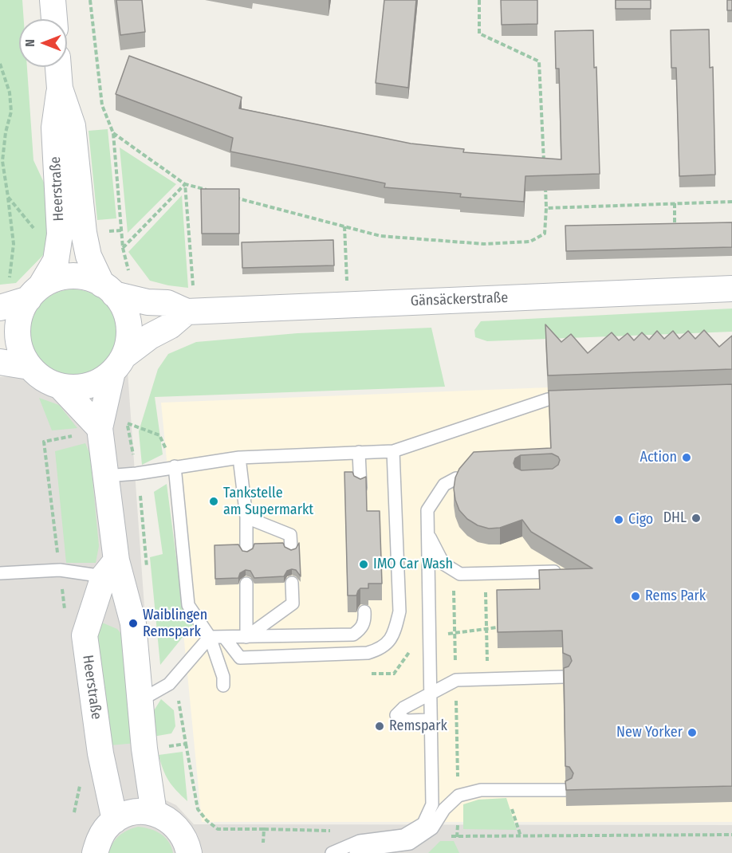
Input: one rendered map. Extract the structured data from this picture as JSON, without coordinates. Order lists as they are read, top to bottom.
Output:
{
  "streets": {
    "street": ["Heerstraße", "Gänsäckerstraße"]
  },
  "crossings": [
    ["Heerstraße", "Gänsäckerstraße"]
  ],
  "places": [
    "Action",
    "Tankstelle am Supermarkt",
    "DHL",
    "Cigo",
    "IMO Car Wash",
    "Rems Park",
    "Waiblingen Remspark",
    "Remspark",
    "New Yorker"
  ],
  "north": "left"
}
